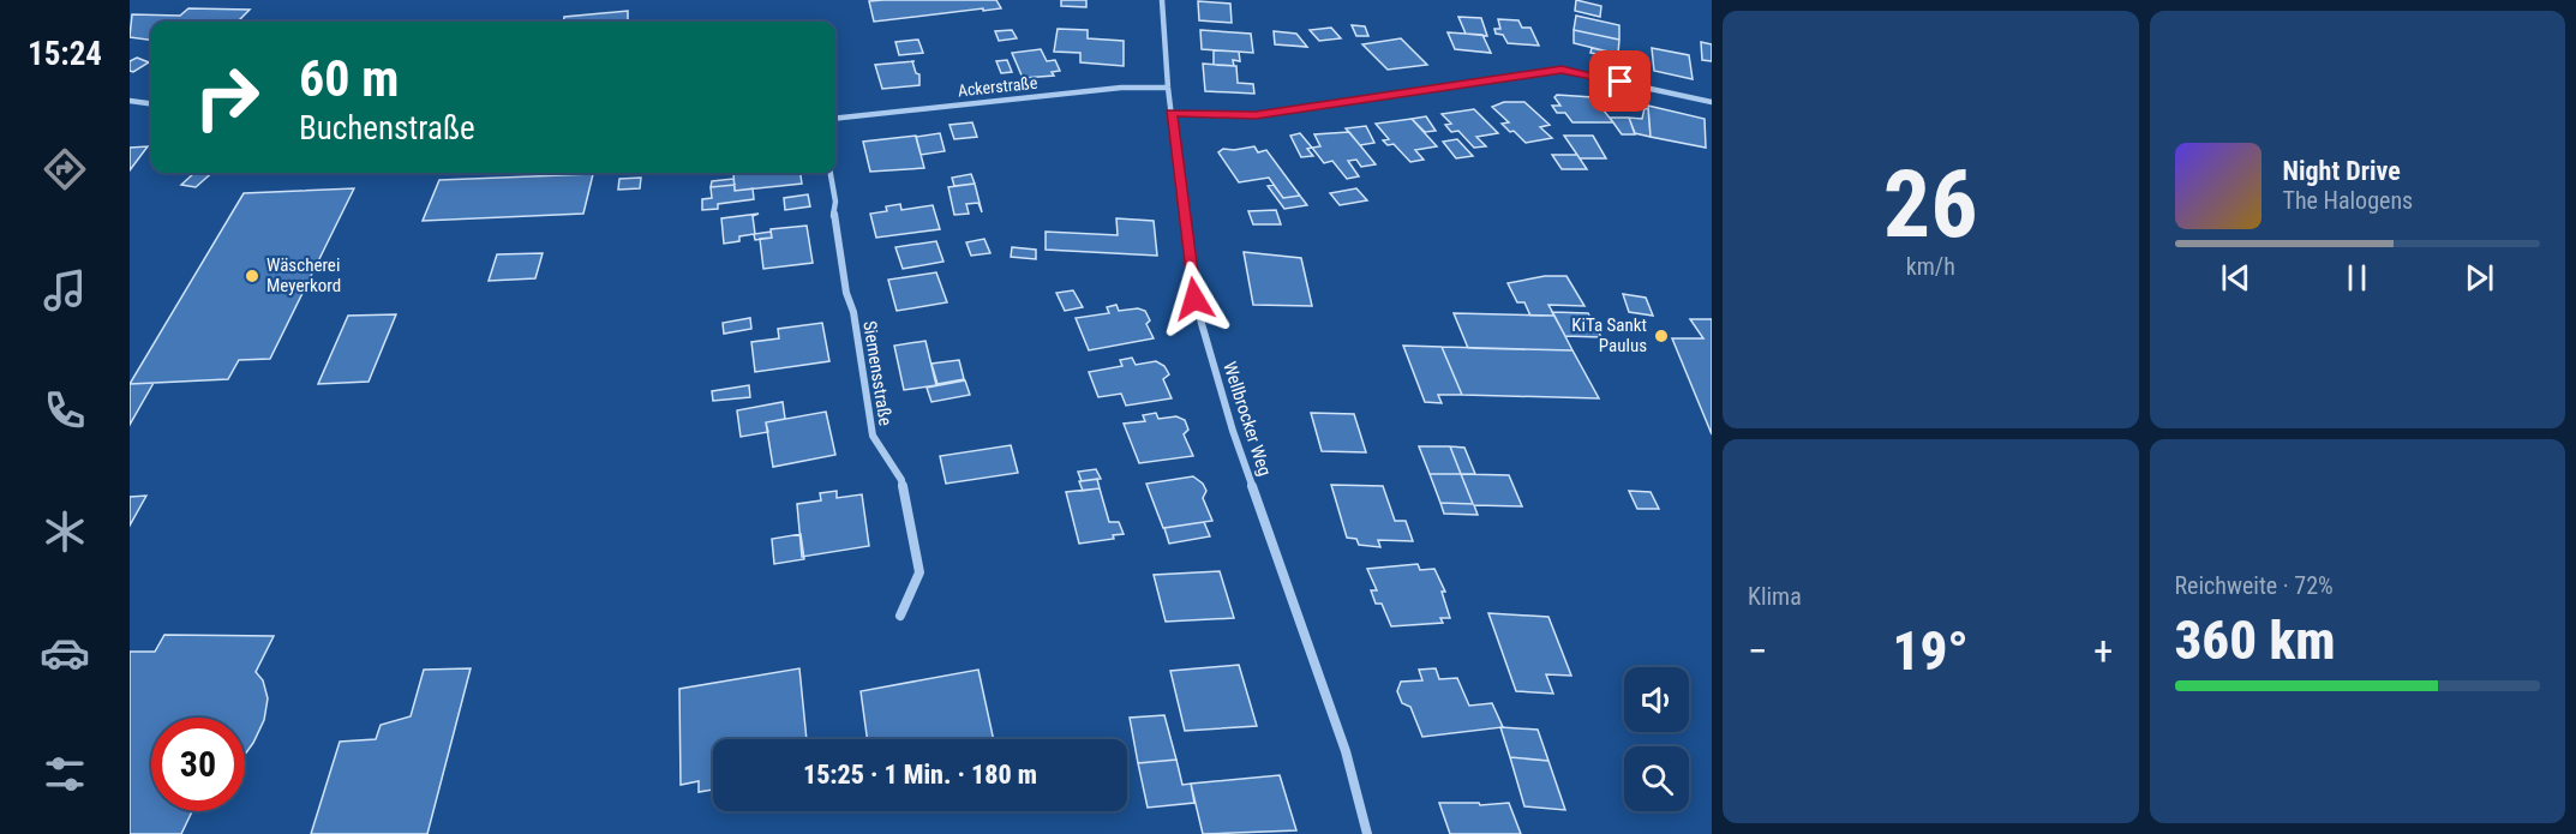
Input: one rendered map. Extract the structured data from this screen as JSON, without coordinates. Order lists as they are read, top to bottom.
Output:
{
  "streets": {
    "street": ["Ackerstraße", "Siemensstraße", "Wellbrocker Weg"]
  },
  "crossings": [
    ["Ackerstraße", "Wellbrocker Weg"]
  ],
  "places": ["Wäscherei Meyerkord", "KiTa Sankt Paulus"],
  "page": {
    "tabs": "15:24",
    "tile": [
      ["26", "km/h"],
      "Klima",
      ["Reichweite · 72%", "360 km"]
    ],
    "turn": ["60 m", "Buchenstraße"],
    "song": ["Night Drive", "The Halogens"],
    "heat": ["−", "19°", "+"],
    "limit": "30",
    "trip": "15:25 · 1 Min. · 180 m"
  }
}
